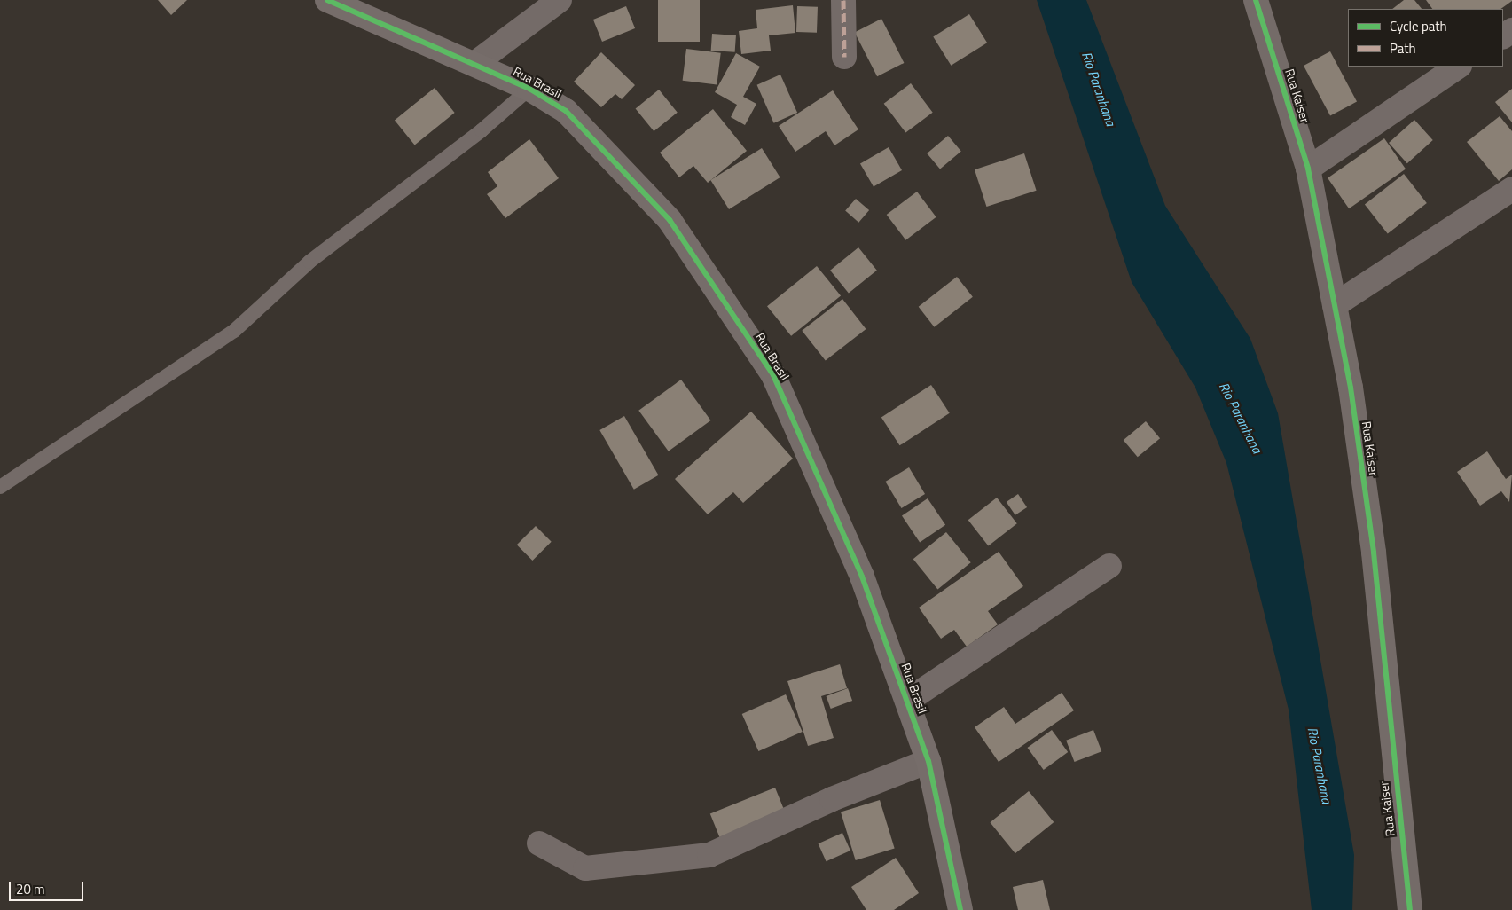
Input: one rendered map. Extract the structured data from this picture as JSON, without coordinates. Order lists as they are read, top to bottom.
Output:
{
  "streets": {
    "street": ["Rua Brasil", "Rua Kaiser"]
  },
  "water": ["Rio Paranhana"],
  "legend": ["Cycle path", "Path"],
  "scale_bar": "20 m"
}
